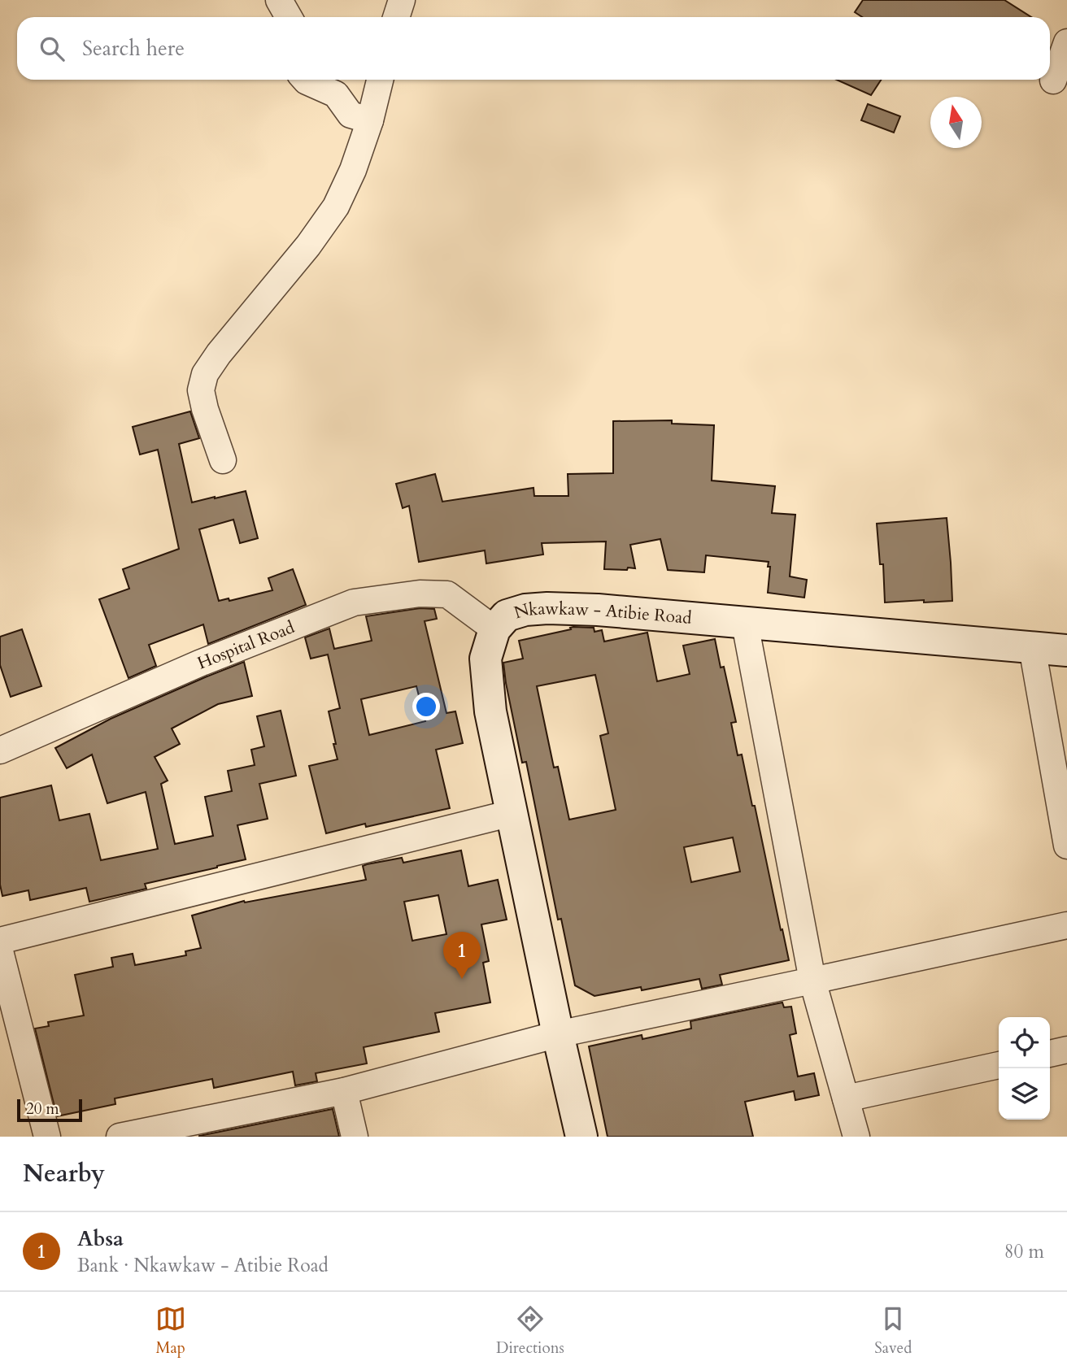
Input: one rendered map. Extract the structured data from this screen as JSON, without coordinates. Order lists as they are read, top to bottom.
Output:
{
  "streets": {
    "main road": ["Nkawkaw - Atibie Road"],
    "street": ["Hospital Road"]
  },
  "crossings": [
    ["Nkawkaw - Atibie Road", "Hospital Road"]
  ],
  "scale_bar": "20 m",
  "north": "top",
  "page": {
    "search": "Search here",
    "pins": "1",
    "scale": "20 m",
    "heading": "Nearby",
    "list": [
      {
        "mark": "1",
        "name": "Absa",
        "note": "Bank · Nkawkaw - Atibie Road",
        "value": "80 m"
      }
    ],
    "nav": ["Map", "Directions", "Saved"]
  }
}
